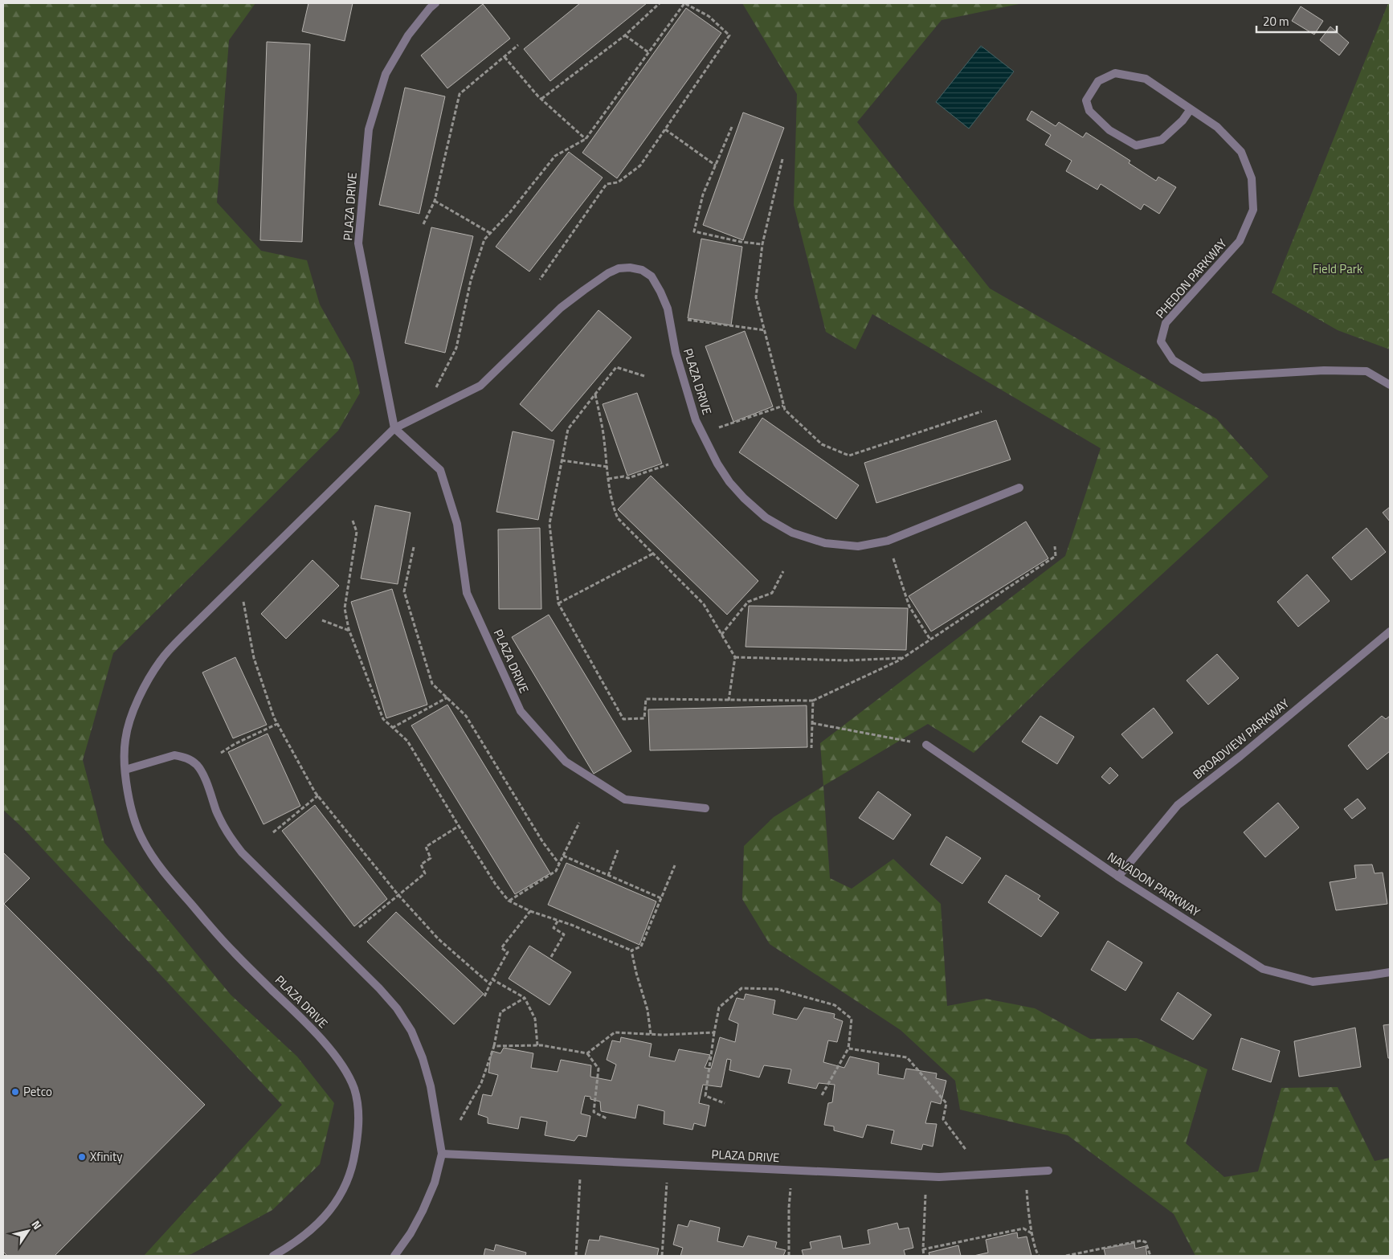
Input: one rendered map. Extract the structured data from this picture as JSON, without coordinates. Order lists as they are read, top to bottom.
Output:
{
  "streets": {
    "street": [
      "PLAZA DRIVE",
      "PHEDON PARKWAY",
      "BROADVIEW PARKWAY",
      "NAVADON PARKWAY"
    ]
  },
  "crossings": [
    ["BROADVIEW PARKWAY", "NAVADON PARKWAY"]
  ],
  "parks": ["Field Park"],
  "places": ["Petco", "Xfinity"],
  "scale_bar": "20 m",
  "north": "top right"
}
